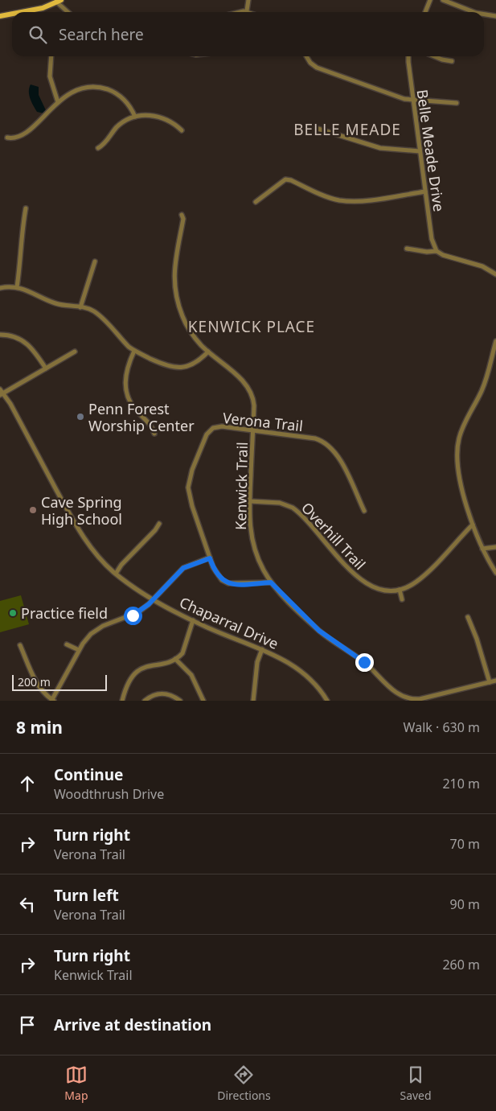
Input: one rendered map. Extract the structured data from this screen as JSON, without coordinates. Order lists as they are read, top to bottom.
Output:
{
  "streets": {
    "street": [
      "Belle Meade Drive",
      "Verona Trail",
      "Kenwick Trail",
      "Overhill Trail",
      "Chaparral Drive"
    ]
  },
  "crossings": [
    ["Verona Trail", "Kenwick Trail"],
    ["Kenwick Trail", "Overhill Trail"]
  ],
  "districts": ["BELLE MEADE", "KENWICK PLACE"],
  "places": ["Penn Forest Worship Center", "Cave Spring High School", "Practice field"],
  "scale_bar": "200 m",
  "page": {
    "search": "Search here",
    "scale": "200 m",
    "heading": ["8 min", "Walk · 630 m"],
    "list": [
      ["Continue", "Woodthrush Drive", "210 m"],
      ["Turn right", "Verona Trail", "70 m"],
      ["Turn left", "Verona Trail", "90 m"],
      ["Turn right", "Kenwick Trail", "260 m"],
      "Arrive at destination"
    ],
    "nav": ["Map", "Directions", "Saved"]
  }
}
